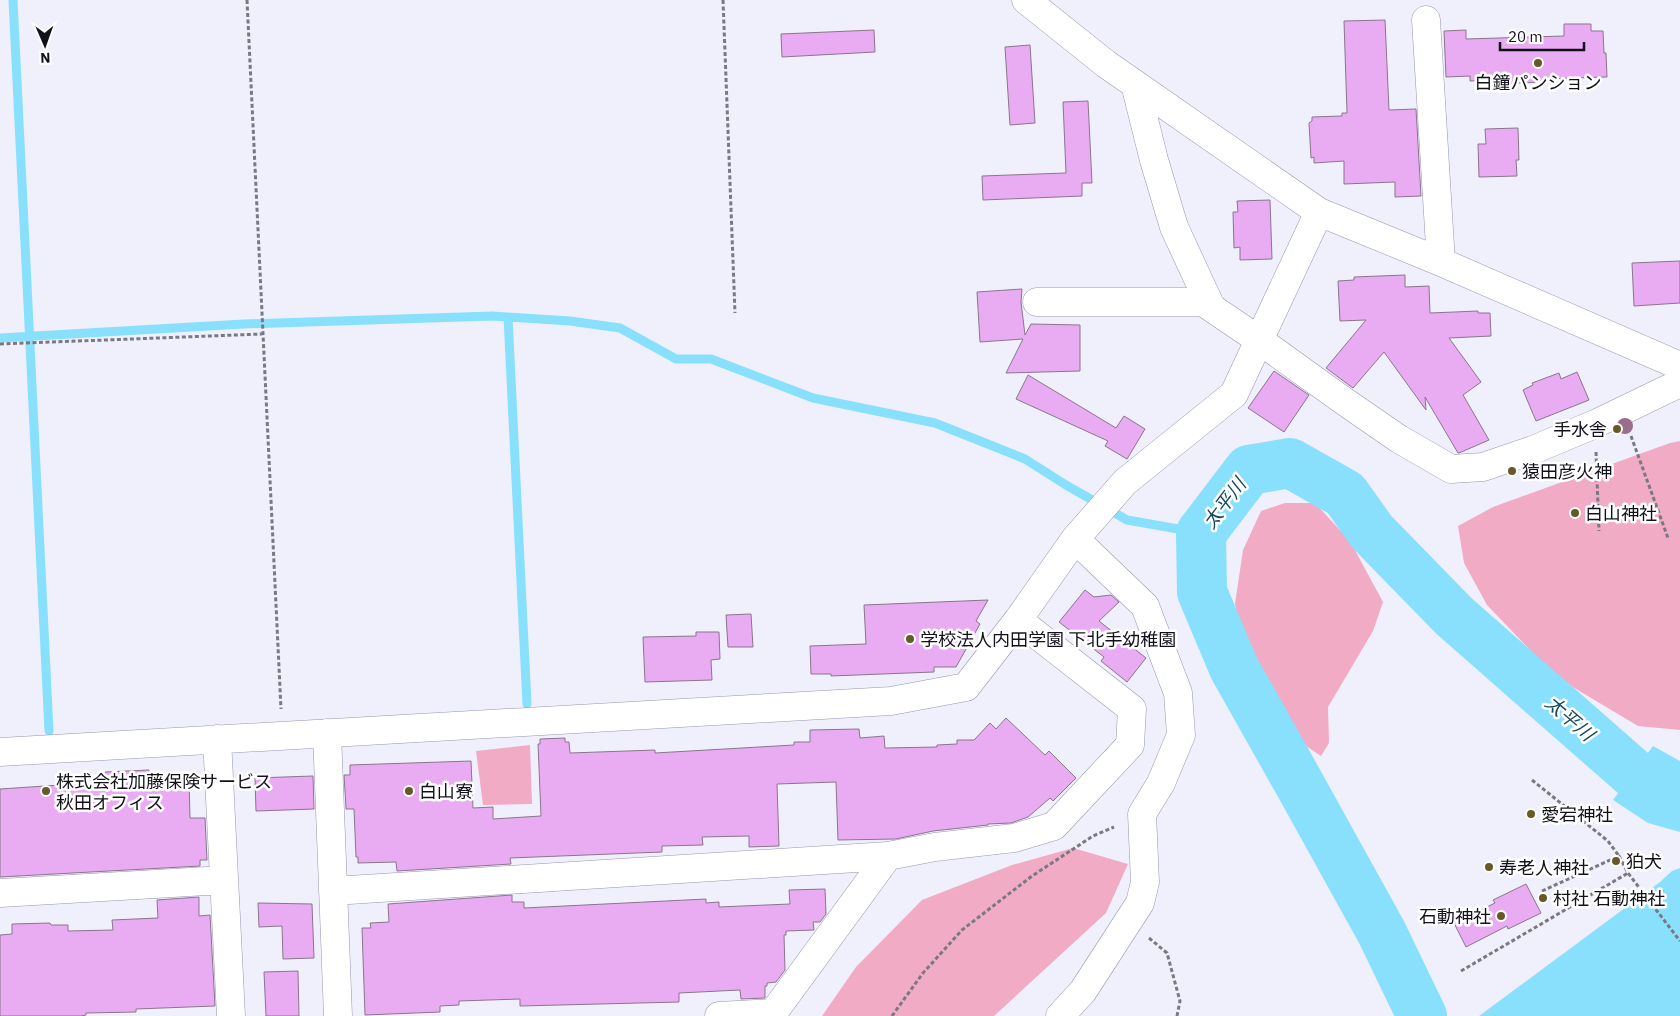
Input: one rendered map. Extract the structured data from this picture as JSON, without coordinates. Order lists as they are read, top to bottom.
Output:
{
  "water": ["太平川"],
  "places": [
    "白鐘パンション",
    "手水舎",
    "猿田彦火神",
    "白山神社",
    "学校法人内田学園 下北手幼稚園",
    "株式会社加藤保険サービス 秋田オフィス",
    "白山寮",
    "愛宕神社",
    "狛犬",
    "寿老人神社",
    "村社 石動神社",
    "石動神社"
  ],
  "scale_bar": "20 m",
  "north": "bottom"
}
